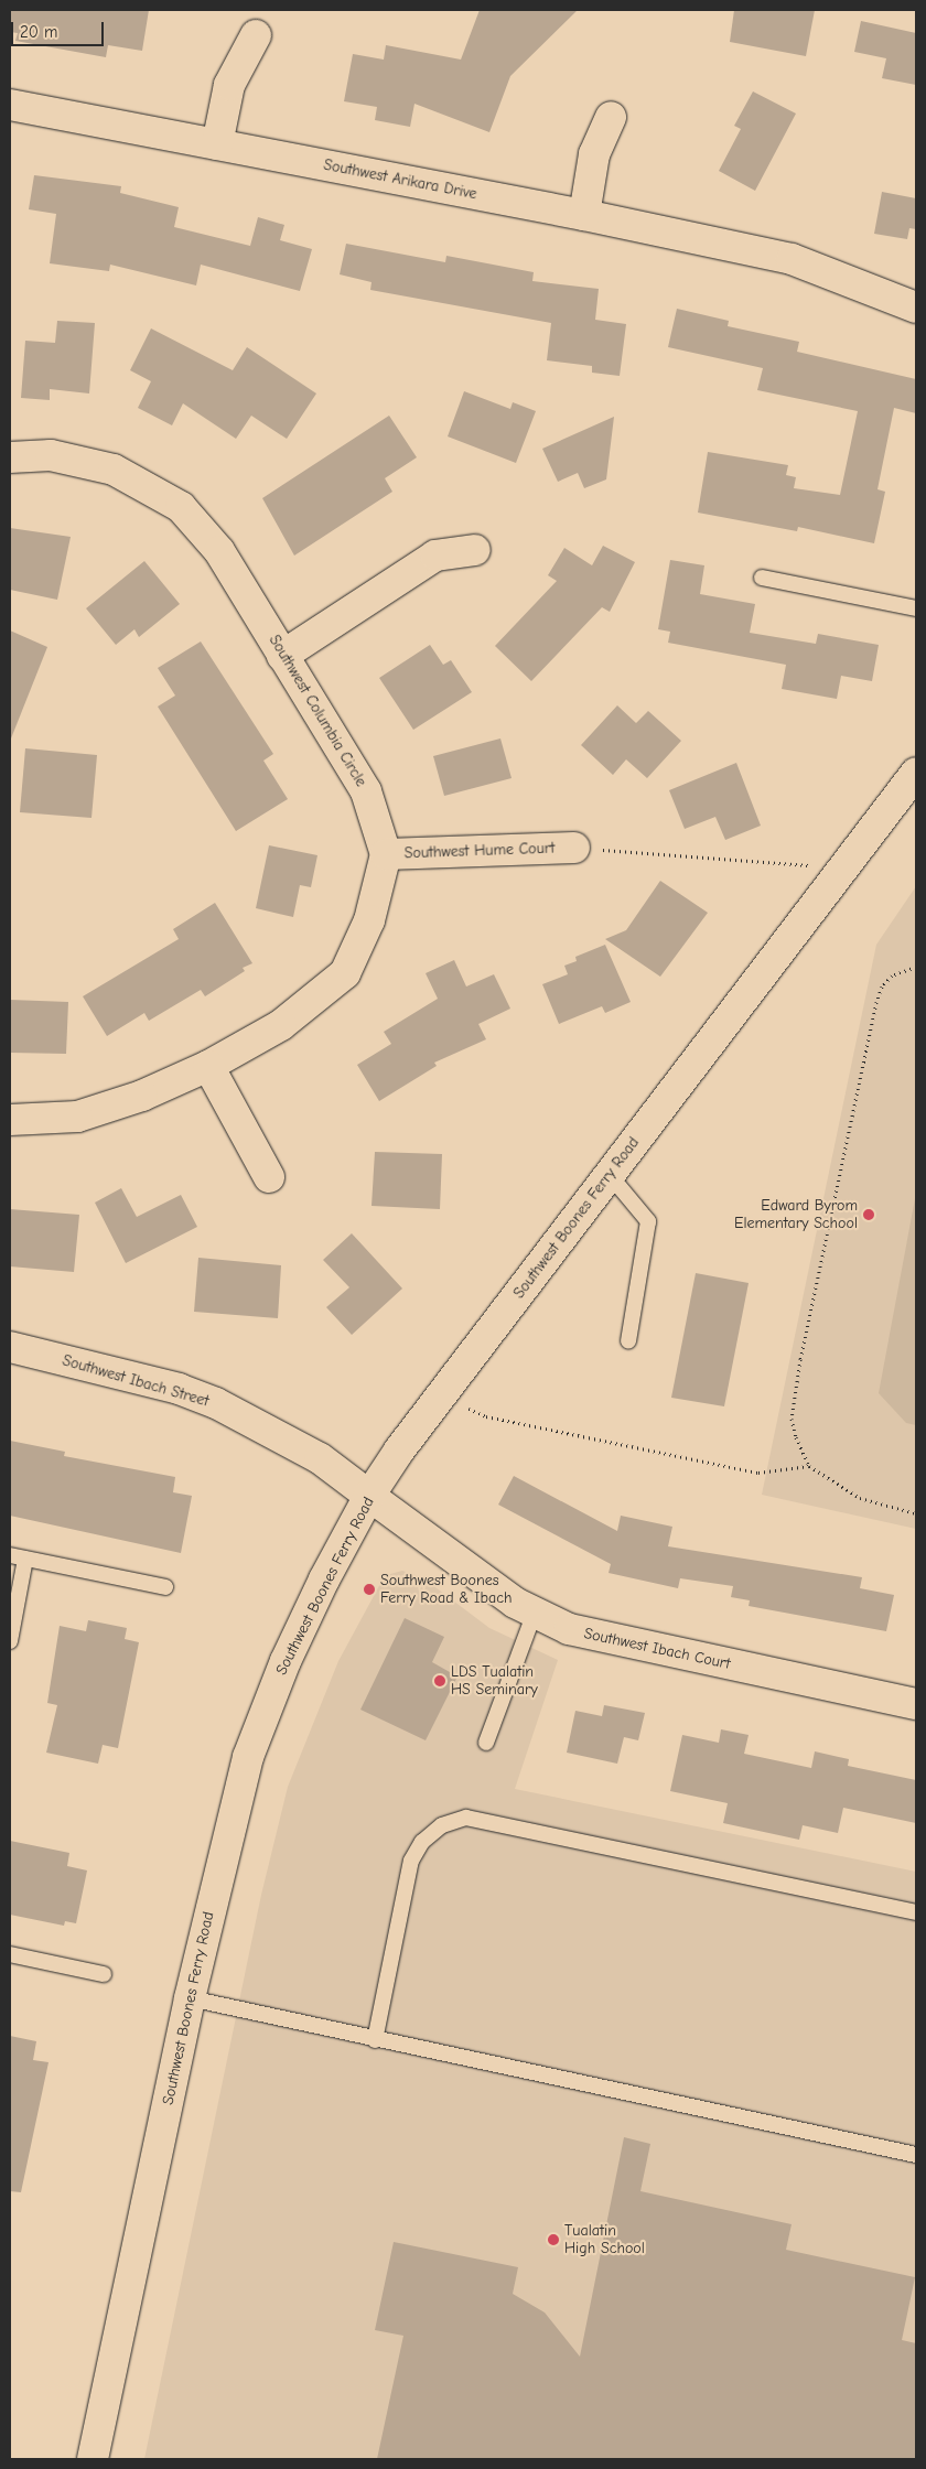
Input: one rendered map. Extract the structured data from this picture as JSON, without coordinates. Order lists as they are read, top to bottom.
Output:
{
  "streets": {
    "street": [
      "Southwest Arikara Drive",
      "Southwest Columbia Circle",
      "Southwest Hume Court",
      "Southwest Boones Ferry Road",
      "Southwest Ibach Street",
      "Southwest Ibach Court"
    ]
  },
  "crossings": [
    ["Southwest Columbia Circle", "Southwest Hume Court"],
    ["Southwest Boones Ferry Road", "Southwest Ibach Street"],
    ["Southwest Boones Ferry Road", "Southwest Ibach Court"],
    ["Southwest Ibach Street", "Southwest Ibach Court"]
  ],
  "places": [
    "Edward Byrom Elementary School",
    "Southwest Boones Ferry Road & Ibach",
    "LDS Tualatin HS Seminary",
    "Tualatin High School"
  ],
  "scale_bar": "20 m"
}
